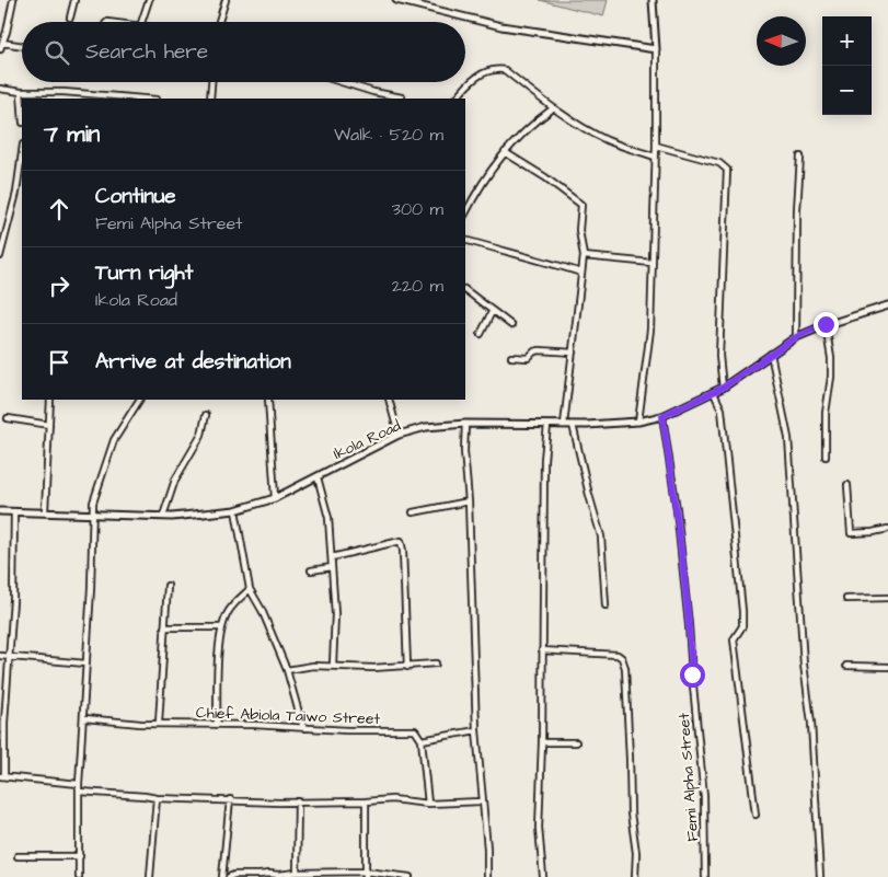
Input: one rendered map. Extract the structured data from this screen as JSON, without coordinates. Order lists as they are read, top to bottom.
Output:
{
  "streets": {
    "street": ["Ikola Road", "Chief Abiola Taiwo Street", "Femi Alpha Street"]
  },
  "crossings": [
    ["Ikola Road", "Femi Alpha Street"]
  ],
  "north": "left",
  "page": {
    "map_buttons": ["+", "−"],
    "search": "Search here",
    "heading": ["7 min", "Walk · 520 m"],
    "list": [
      ["Continue", "Femi Alpha Street", "300 m"],
      ["Turn right", "Ikola Road", "220 m"],
      "Arrive at destination"
    ]
  }
}
